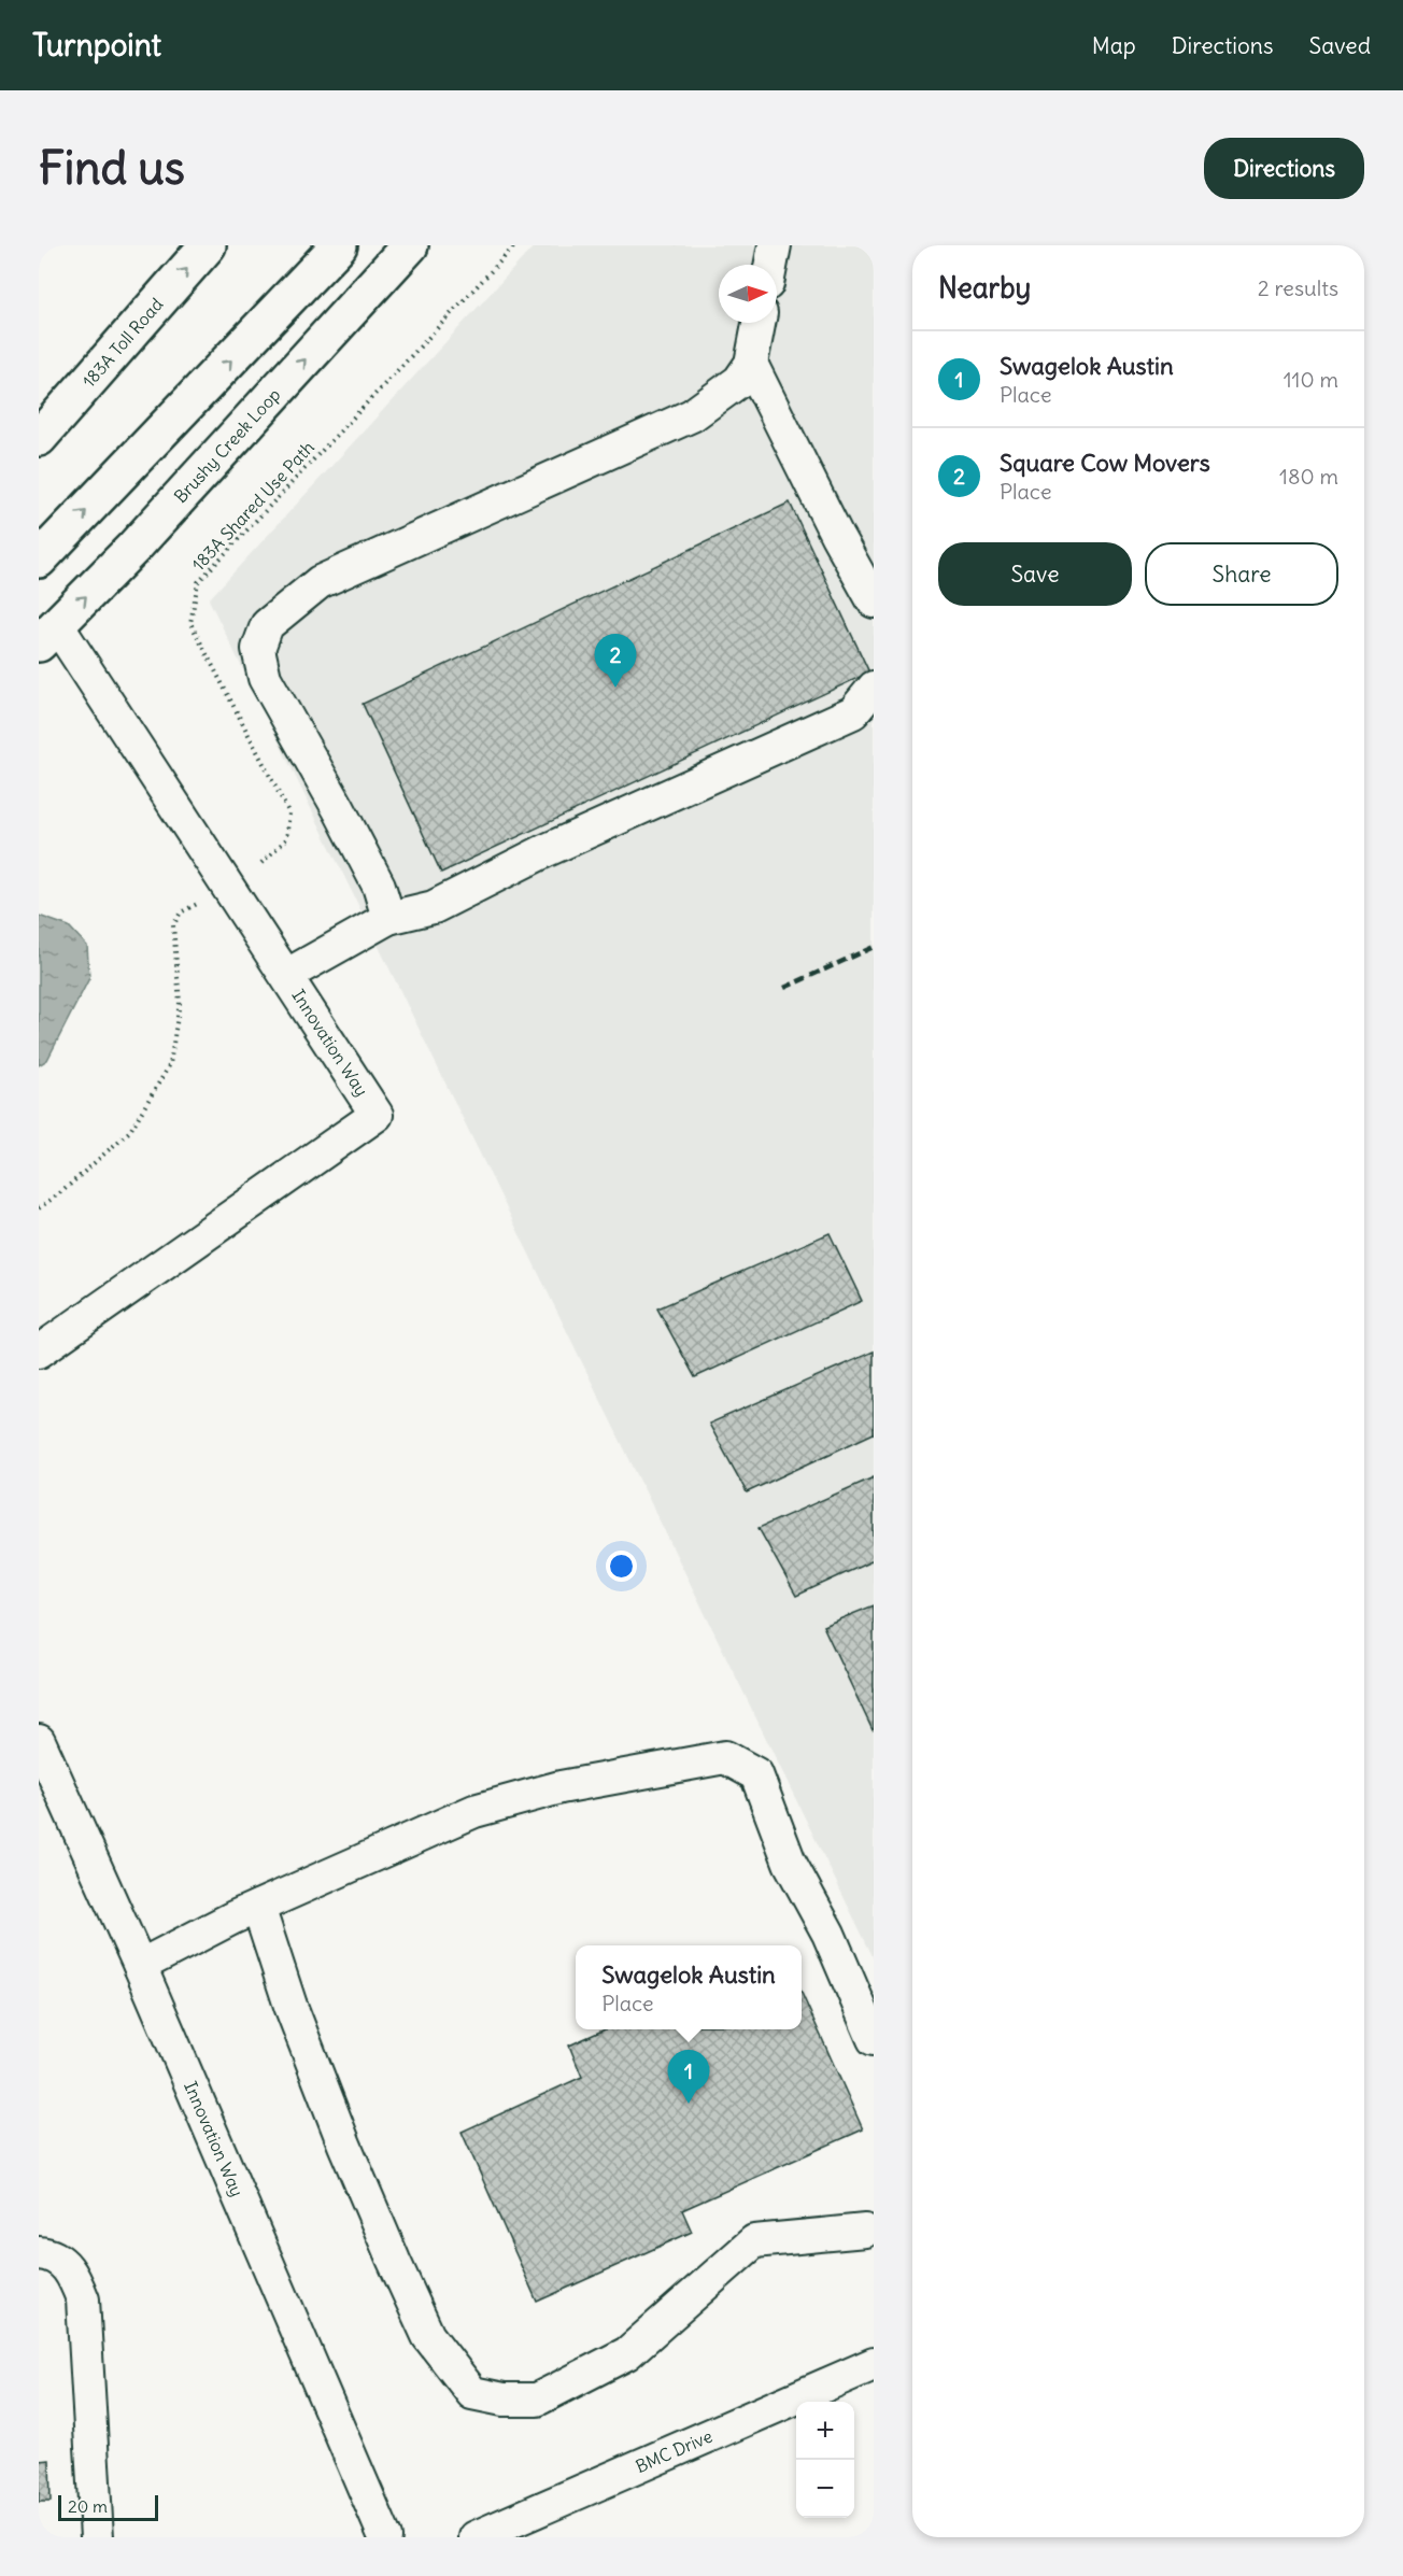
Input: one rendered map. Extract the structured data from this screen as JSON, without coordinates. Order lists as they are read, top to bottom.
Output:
{
  "streets": {
    "main road": ["183A Toll Road", "Brushy Creek Loop"],
    "street": ["Innovation Way", "BMC Drive"],
    "path": ["183A Shared Use Path"]
  },
  "crossings": [
    ["Brushy Creek Loop", "Innovation Way"]
  ],
  "scale_bar": "20 m",
  "north": "right",
  "page": {
    "header": "Turnpoint",
    "nav": ["Map", "Directions", "Saved"],
    "buttons": [
      "Directions",
      ["Save", "Share"]
    ],
    "title": "Find us",
    "heading": ["Nearby", "2 results"],
    "list": [
      {
        "mark": "1",
        "name": "Swagelok Austin",
        "note": "Place",
        "value": "110 m"
      },
      {
        "mark": "2",
        "name": "Square Cow Movers",
        "note": "Place",
        "value": "180 m"
      }
    ],
    "pins": ["2", "1"],
    "popup": ["Swagelok Austin", "Place"],
    "map_buttons": ["+", "−"],
    "scale": "20 m"
  }
}
